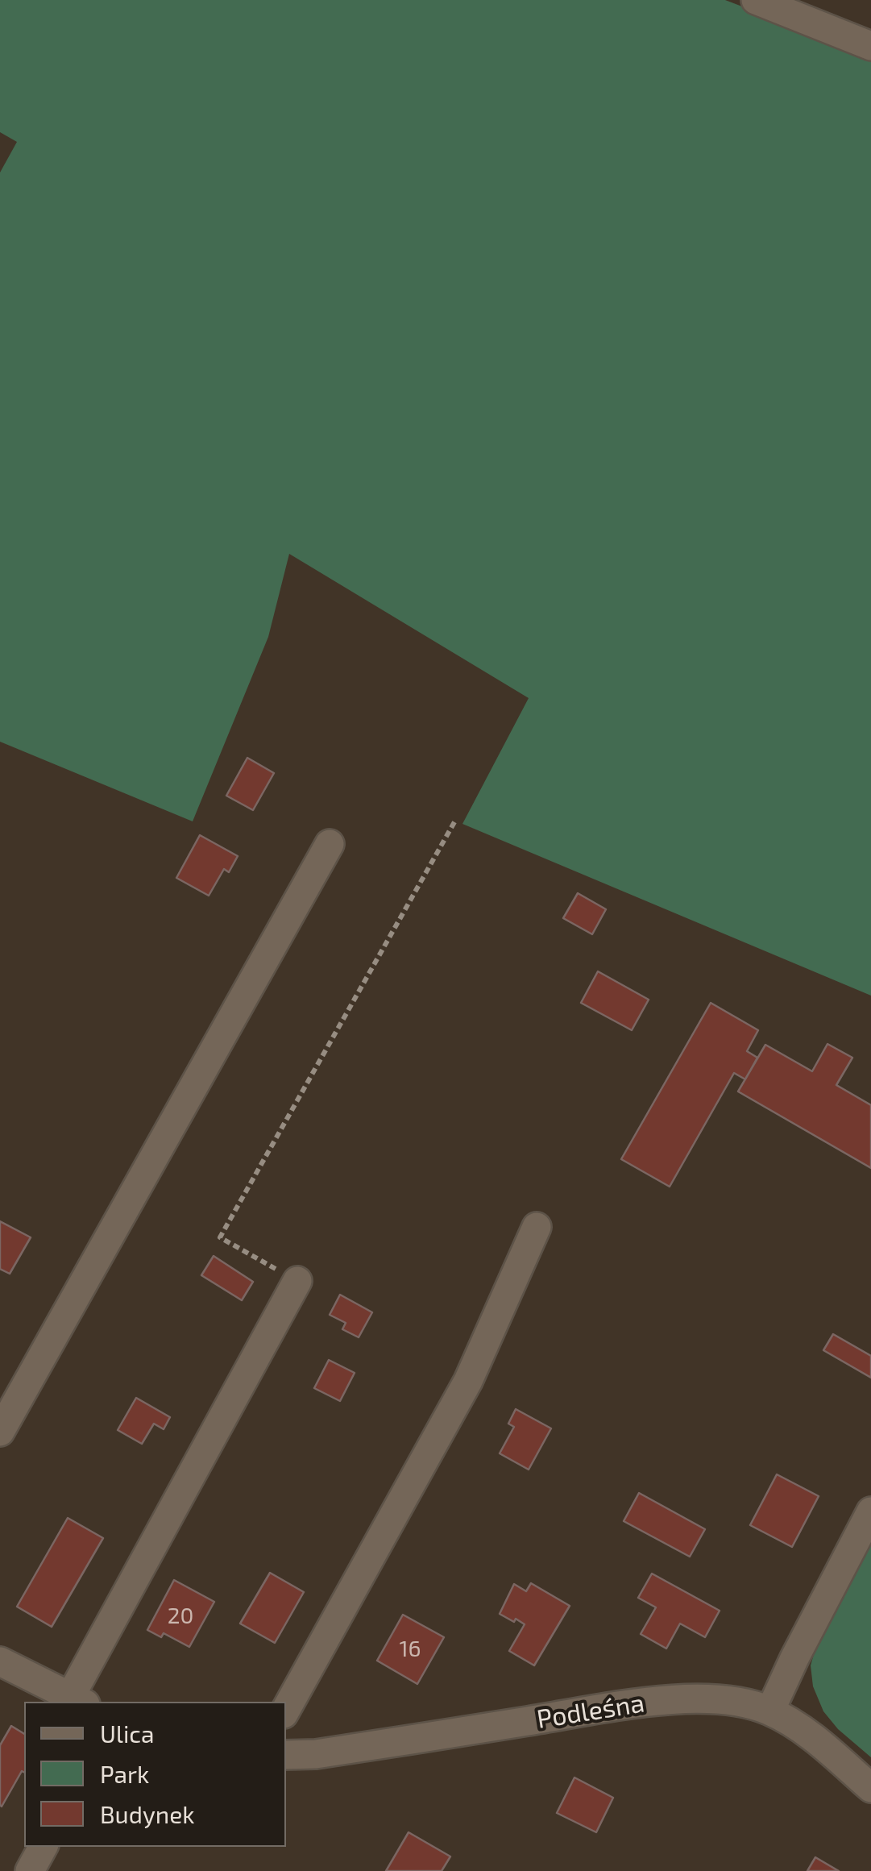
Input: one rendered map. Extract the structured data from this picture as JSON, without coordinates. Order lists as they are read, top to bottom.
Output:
{
  "streets": {
    "street": ["Podleśna"]
  },
  "house_numbers": ["20", "16"],
  "legend": ["Ulica", "Park", "Budynek"]
}
